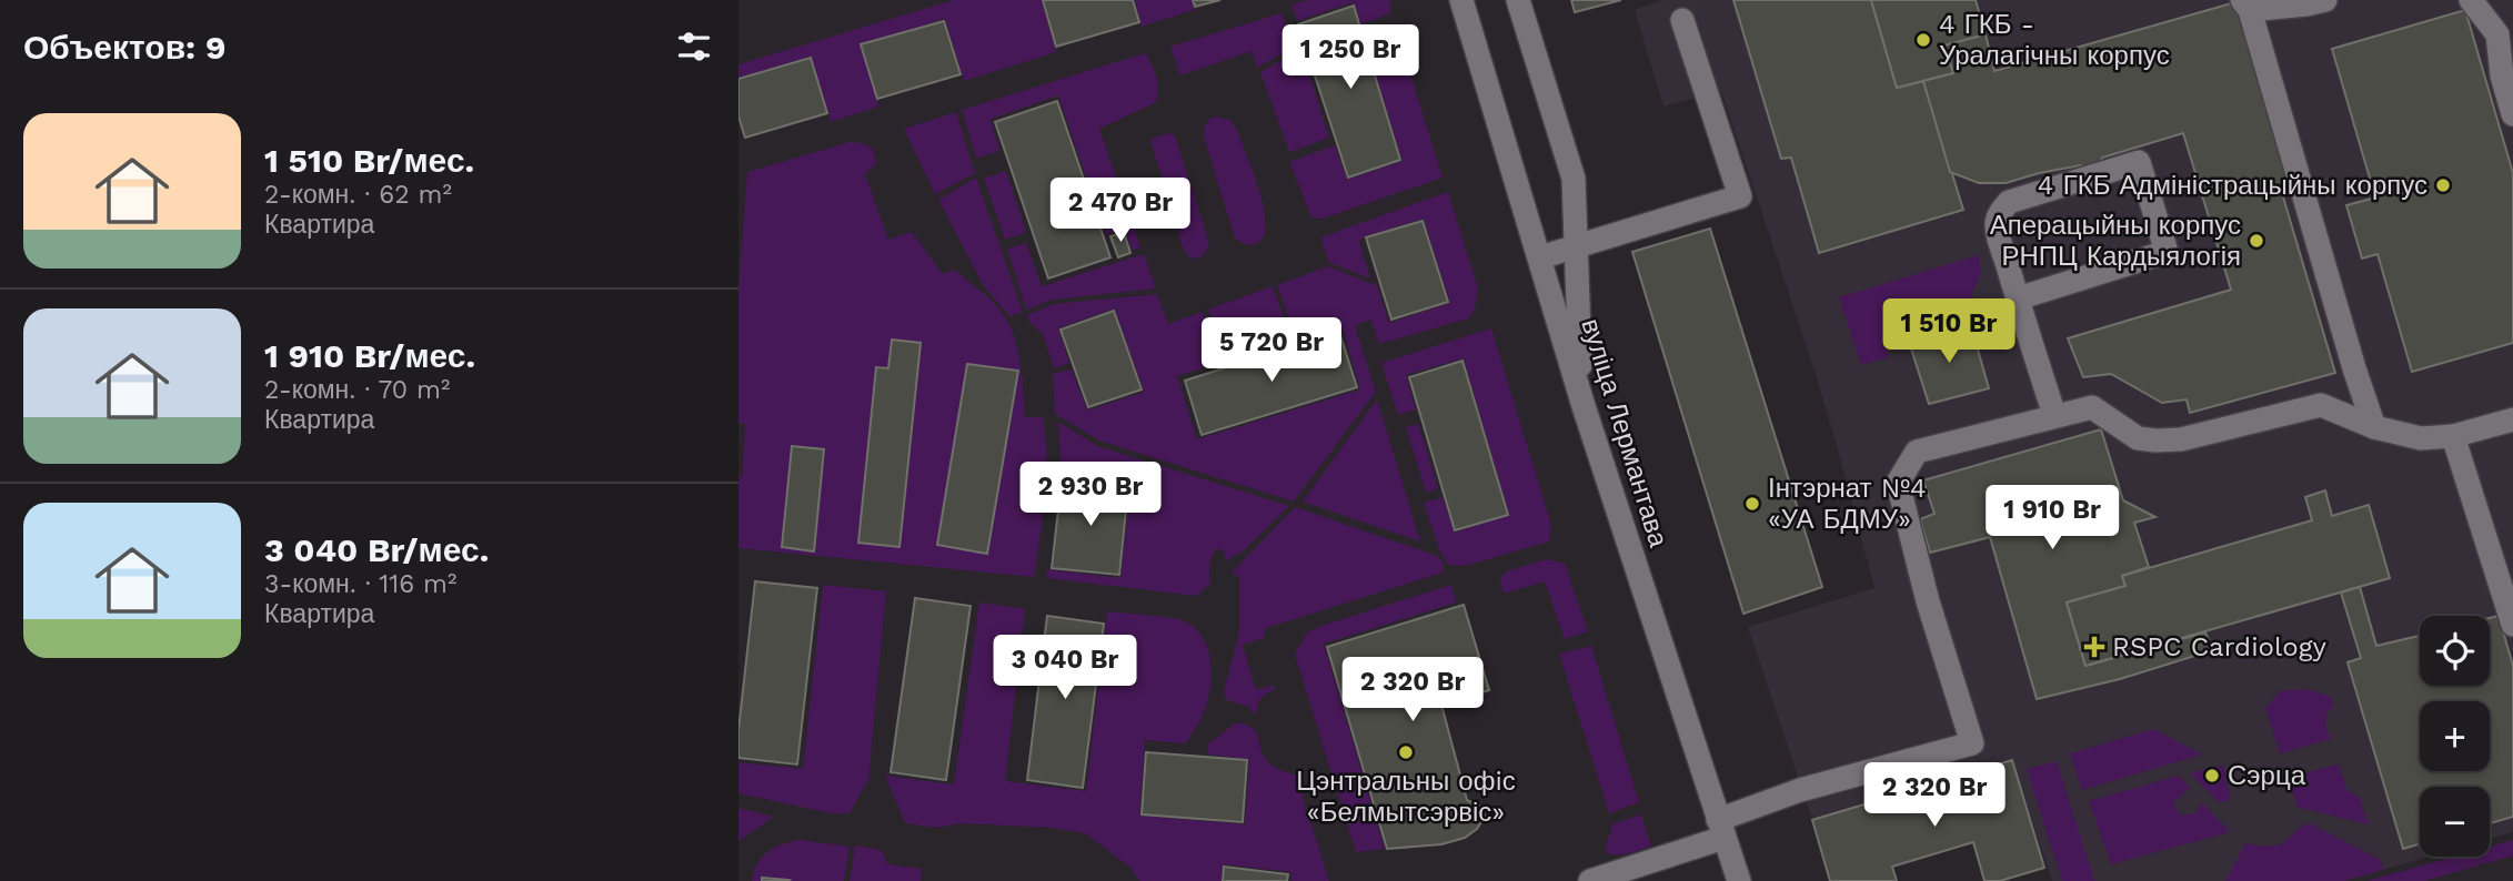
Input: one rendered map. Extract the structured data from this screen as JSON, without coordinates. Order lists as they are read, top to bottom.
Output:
{
  "streets": {
    "street": ["вуліца Лермантава"]
  },
  "places": {
    "other": [
      "4 ГКБ - Уралагічны корпус",
      "4 ГКБ Адміністрацыйны корпус",
      "Аперацыйны корпус РНПЦ Кардыялогія",
      "Інтэрнат №4 «УА БДМУ»",
      "Цэнтральны офiс «Белмытсэрвіс»",
      "Сэрца"
    ],
    "health": ["RSPC Cardiology"]
  },
  "page": {
    "heading": "Объектов: 9",
    "price": [
      "1 250 Br",
      "2 470 Br",
      "1 510 Br",
      "5 720 Br",
      "2 930 Br",
      "1 910 Br",
      "3 040 Br",
      "2 320 Br",
      "2 320 Br"
    ],
    "list": [
      {
        "name": "1 510 Br/мес.",
        "note": "2-комн. · 62 m² · Квартира"
      },
      {
        "name": "1 910 Br/мес.",
        "note": "2-комн. · 70 m² · Квартира"
      },
      {
        "name": "3 040 Br/мес.",
        "note": "3-комн. · 116 m² · Квартира"
      }
    ],
    "map_buttons": ["+", "−"]
  }
}
